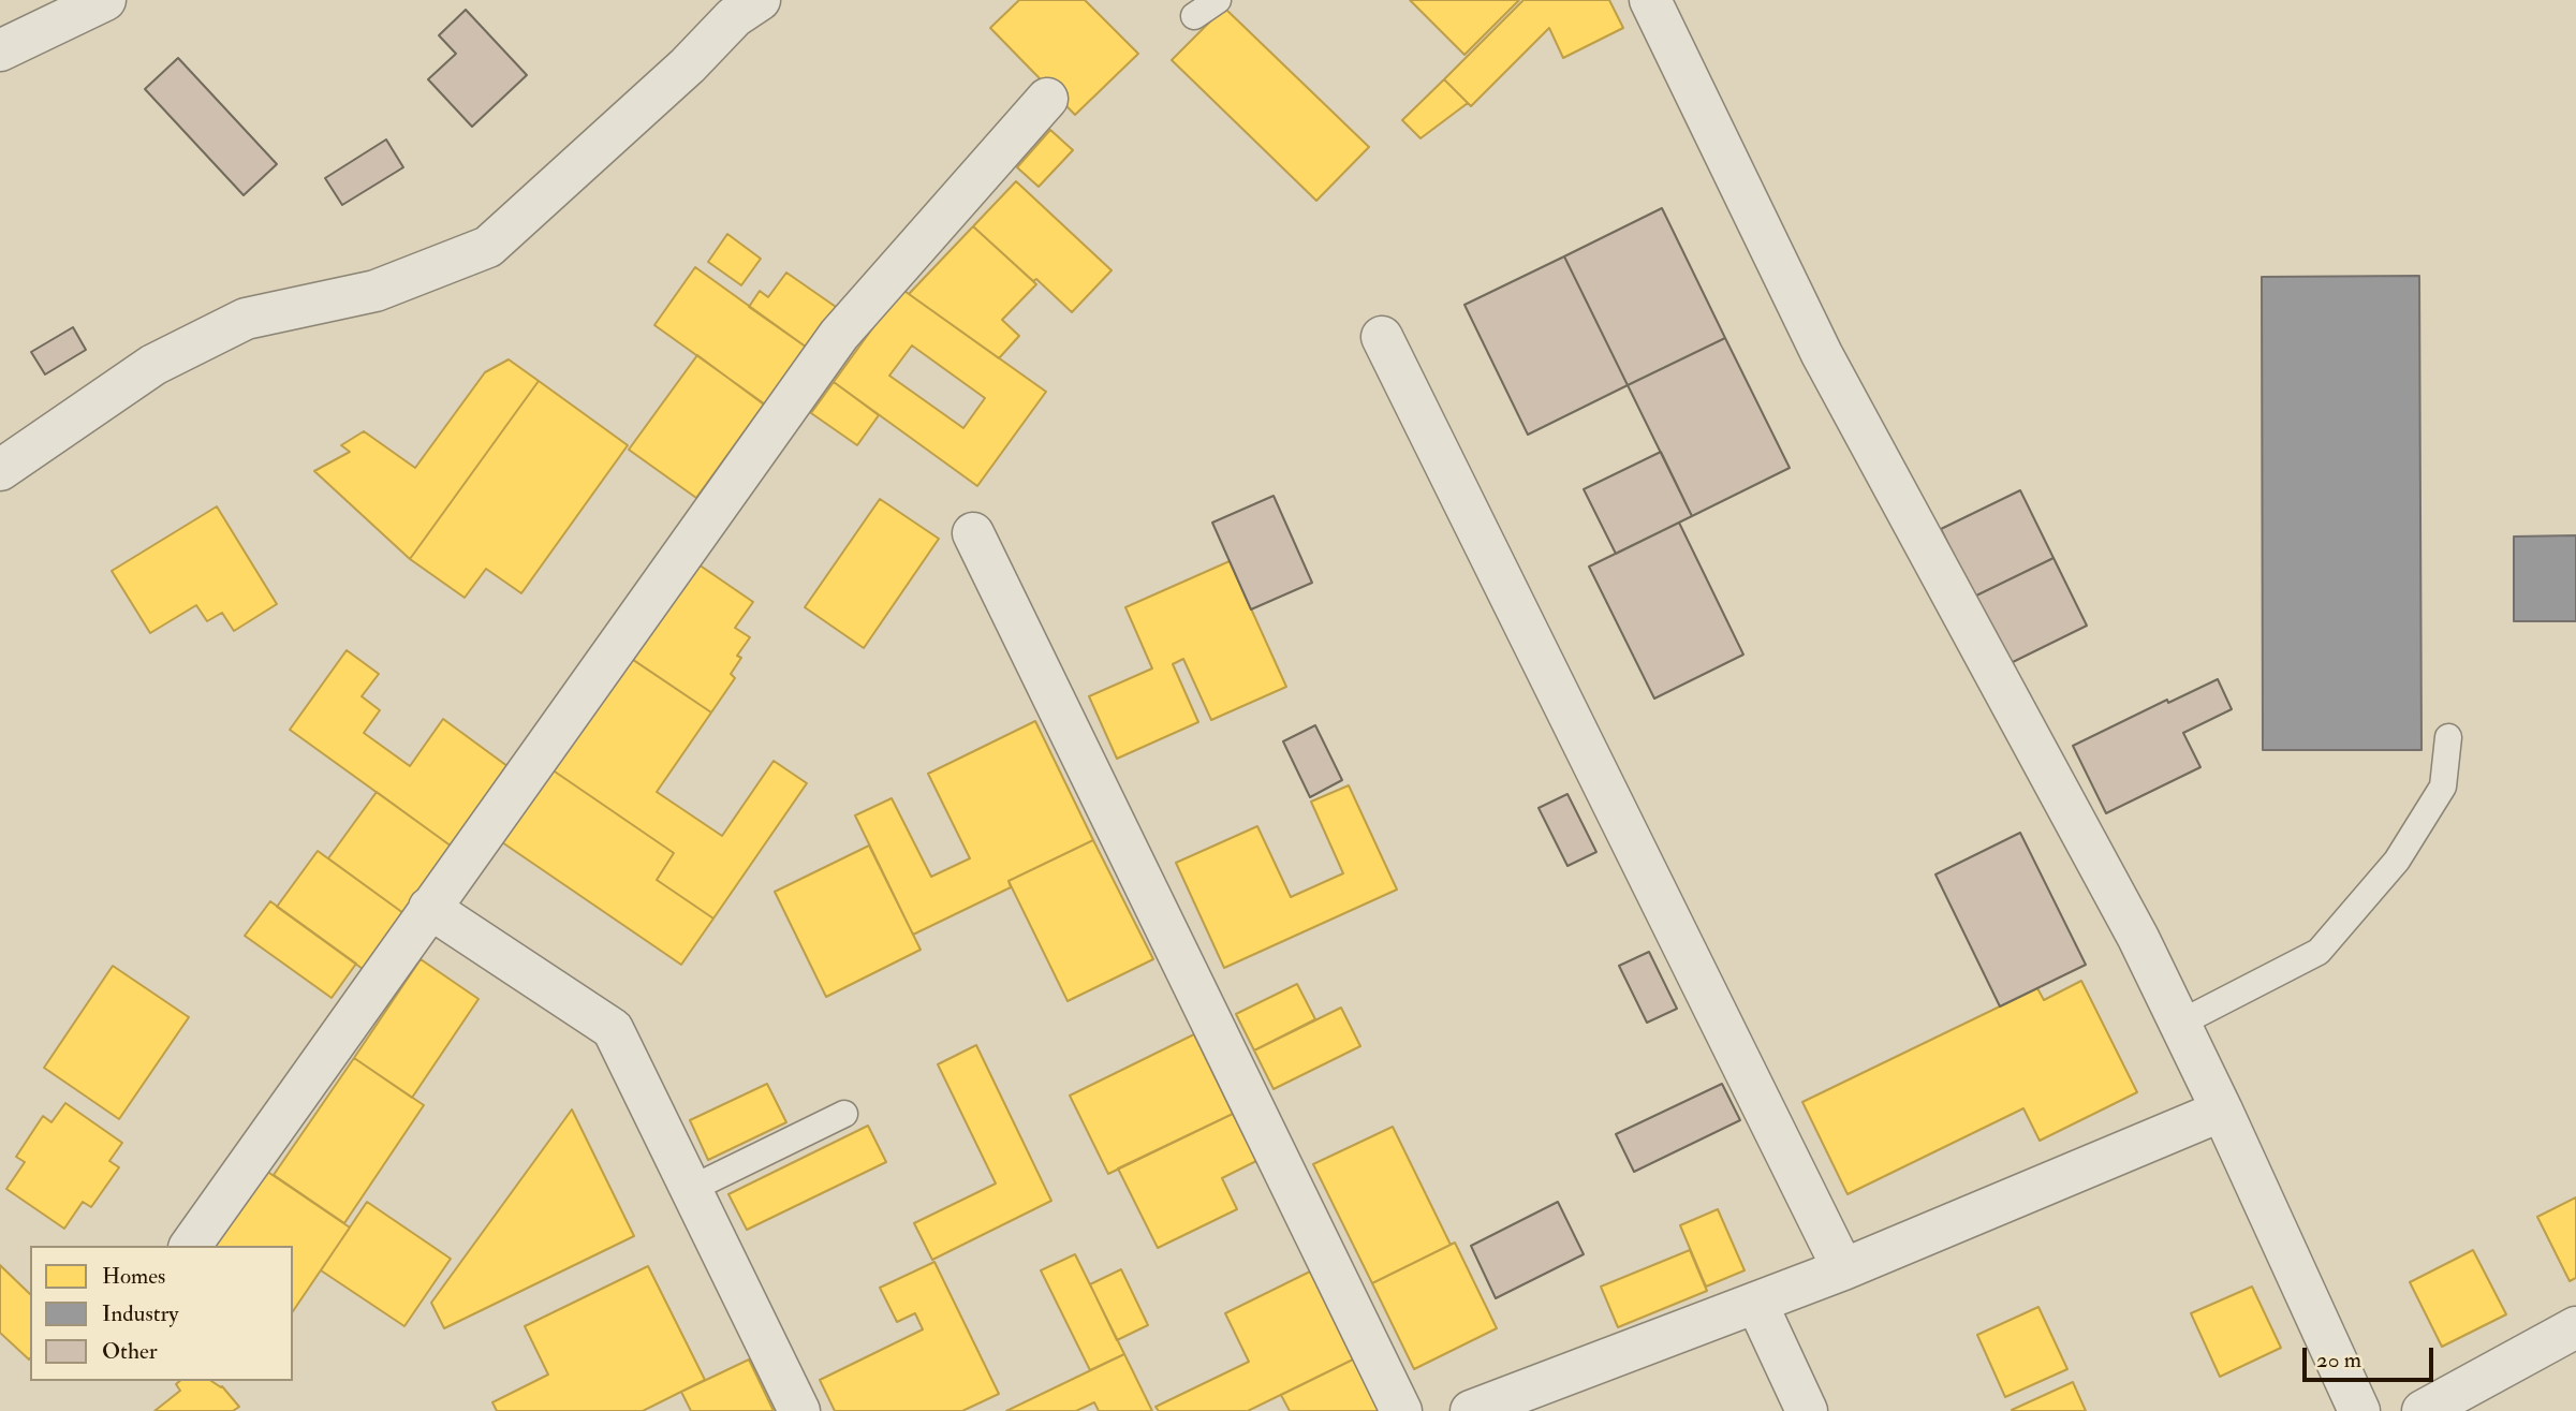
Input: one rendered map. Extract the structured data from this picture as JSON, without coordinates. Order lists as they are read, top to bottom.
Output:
{
  "legend": ["Homes", "Industry", "Other"],
  "scale_bar": "20 m"
}
